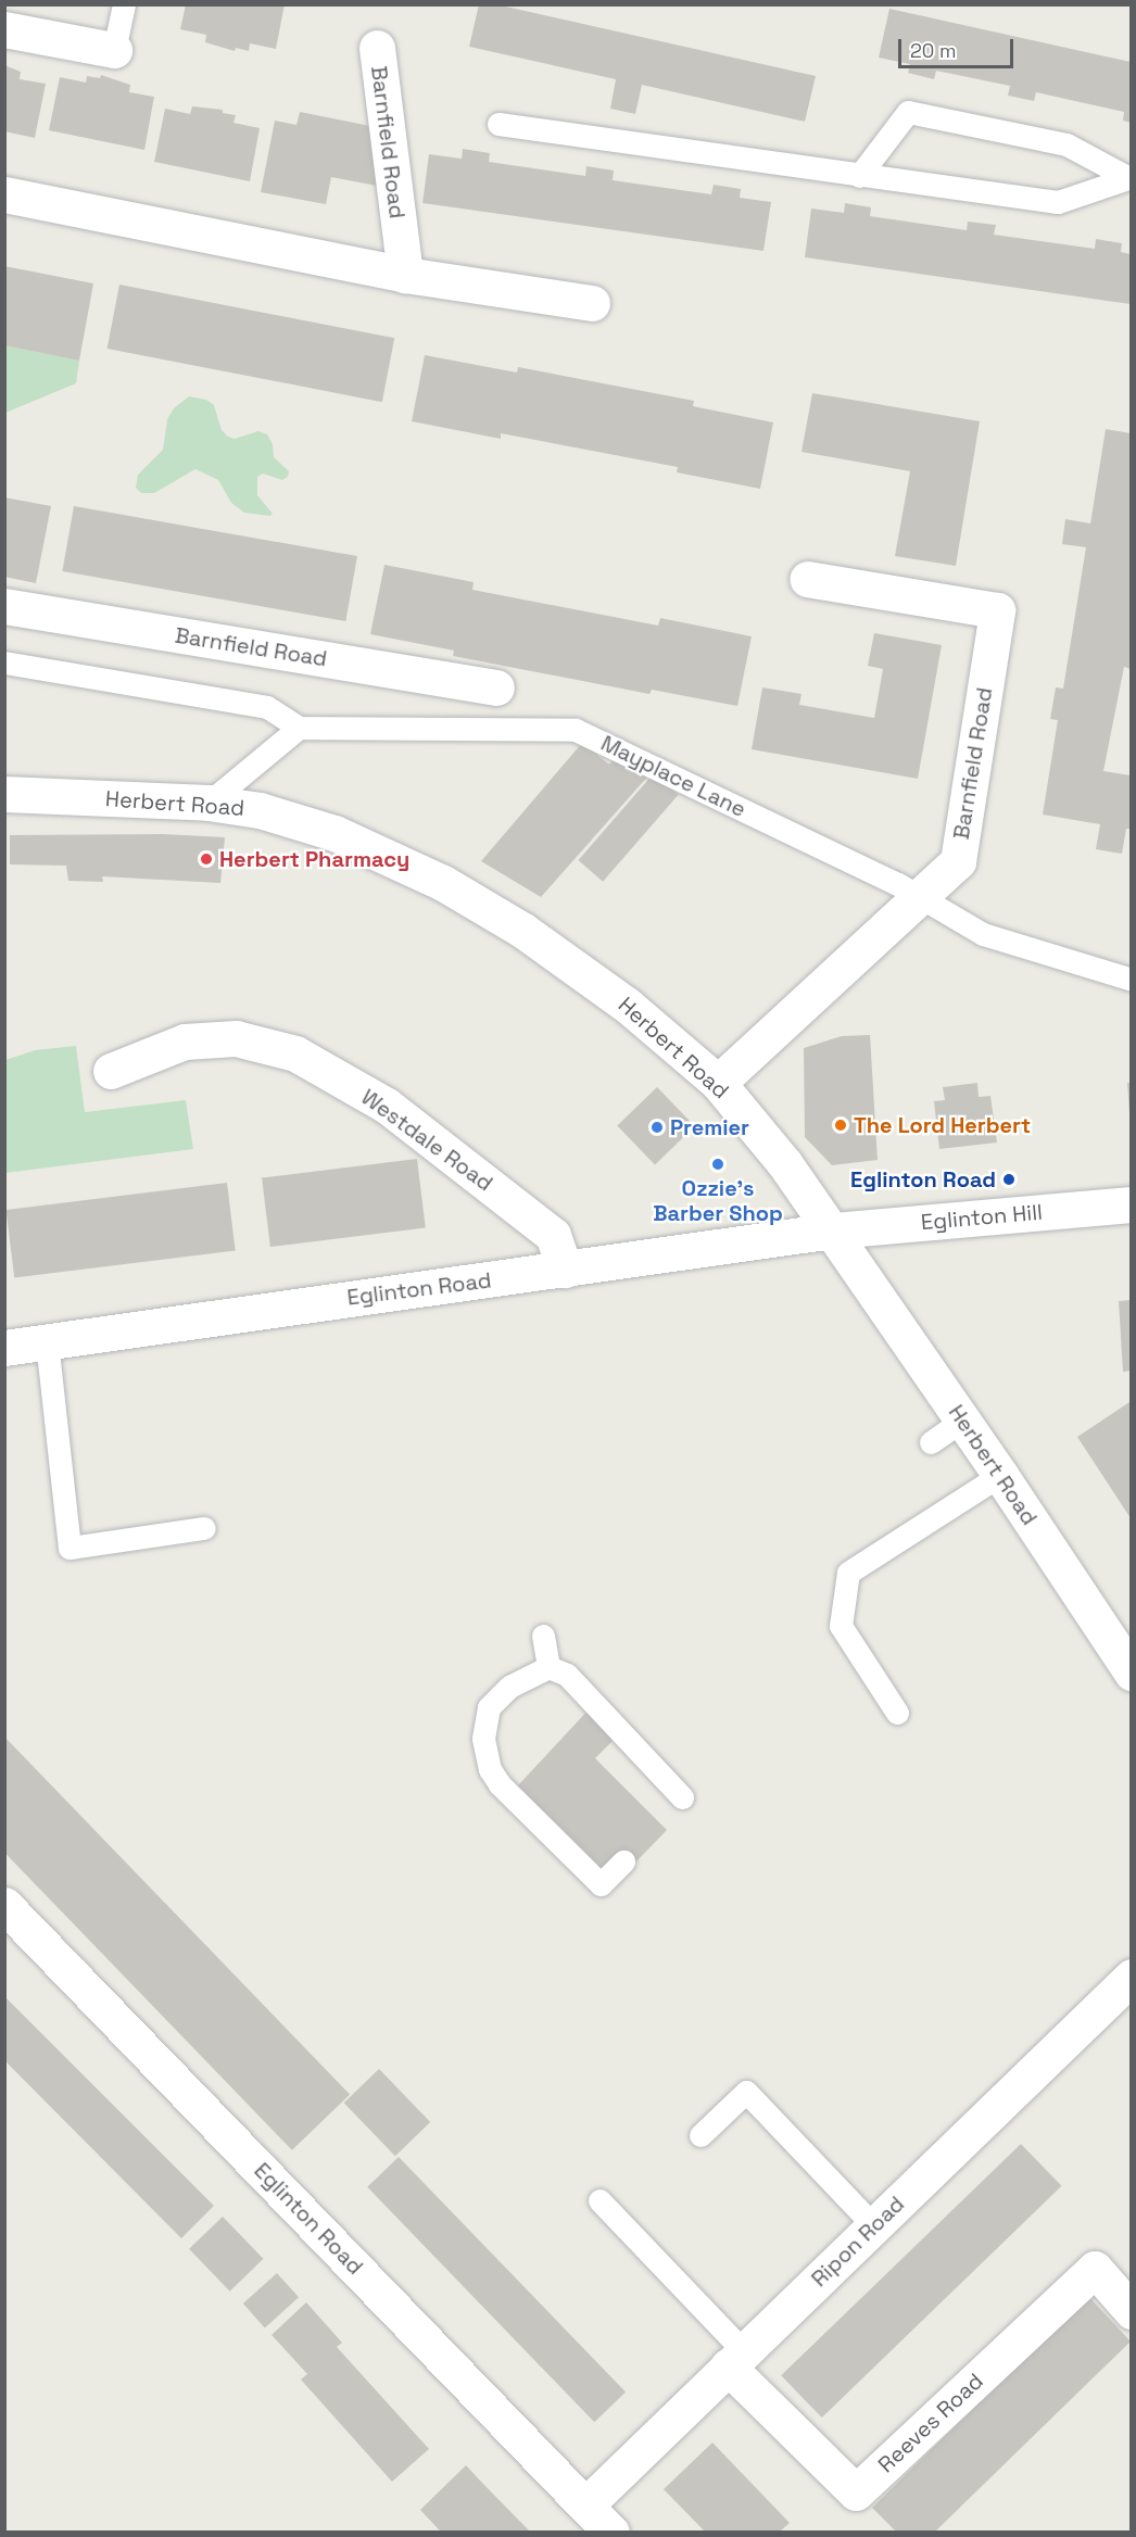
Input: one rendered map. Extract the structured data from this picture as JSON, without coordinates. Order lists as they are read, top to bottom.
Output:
{
  "streets": {
    "street": [
      "Barnfield Road",
      "Herbert Road",
      "Westdale Road",
      "Eglinton Hill",
      "Eglinton Road",
      "Ripon Road",
      "Reeves Road"
    ],
    "lane": ["Mayplace Lane"]
  },
  "crossings": [
    ["Barnfield Road", "Mayplace Lane"],
    ["Barnfield Road", "Herbert Road"],
    ["Herbert Road", "Eglinton Hill"],
    ["Herbert Road", "Eglinton Road"],
    ["Westdale Road", "Eglinton Road"],
    ["Eglinton Hill", "Eglinton Road"],
    ["Eglinton Road", "Ripon Road"],
    ["Ripon Road", "Reeves Road"]
  ],
  "places": [
    "Herbert Pharmacy",
    "The Lord Herbert",
    "Premier",
    "Ozzie's Barber Shop",
    "Eglinton Road"
  ],
  "scale_bar": "20 m"
}
